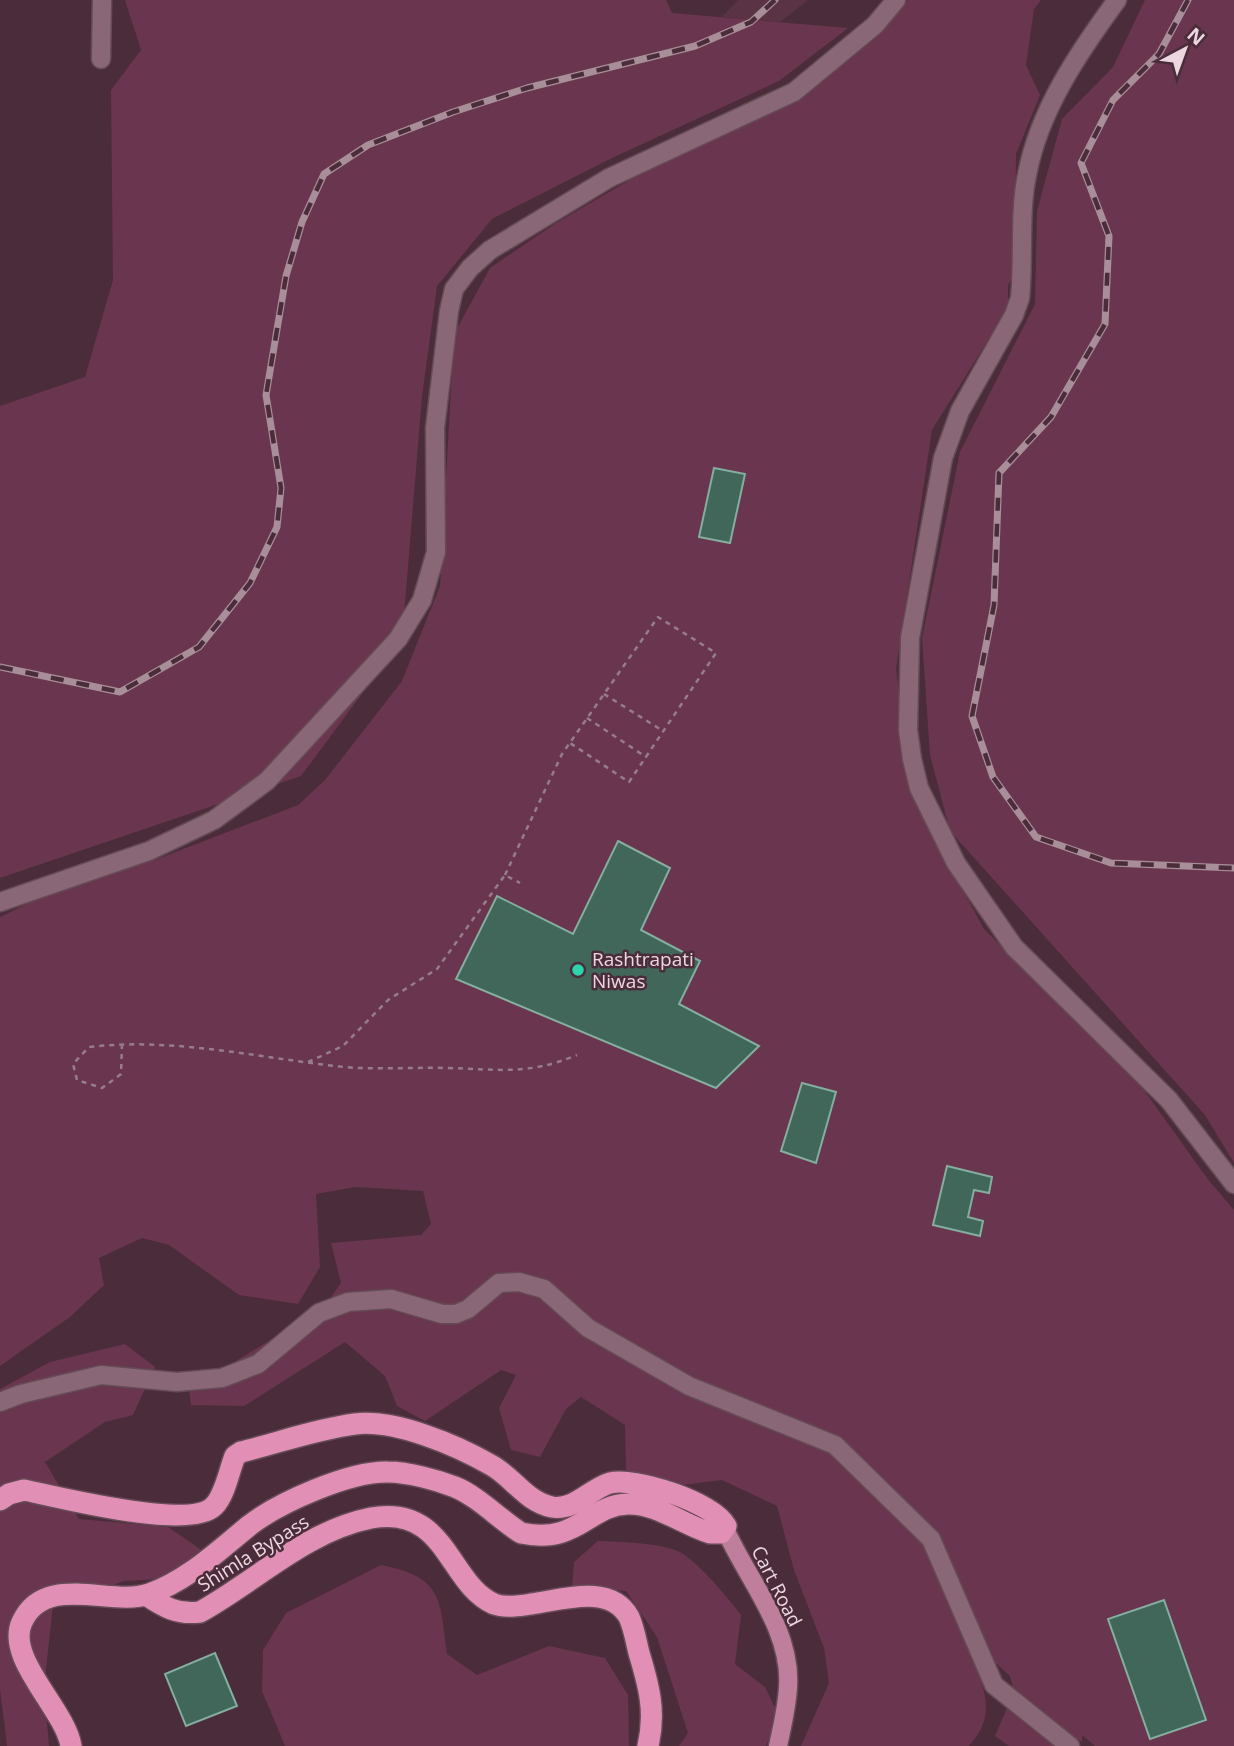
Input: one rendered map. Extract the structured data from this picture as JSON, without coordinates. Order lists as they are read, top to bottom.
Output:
{
  "streets": {
    "highway": ["Shimla Bypass"],
    "main road": ["Cart Road"]
  },
  "places": ["Rashtrapati Niwas"],
  "north": "top right"
}
